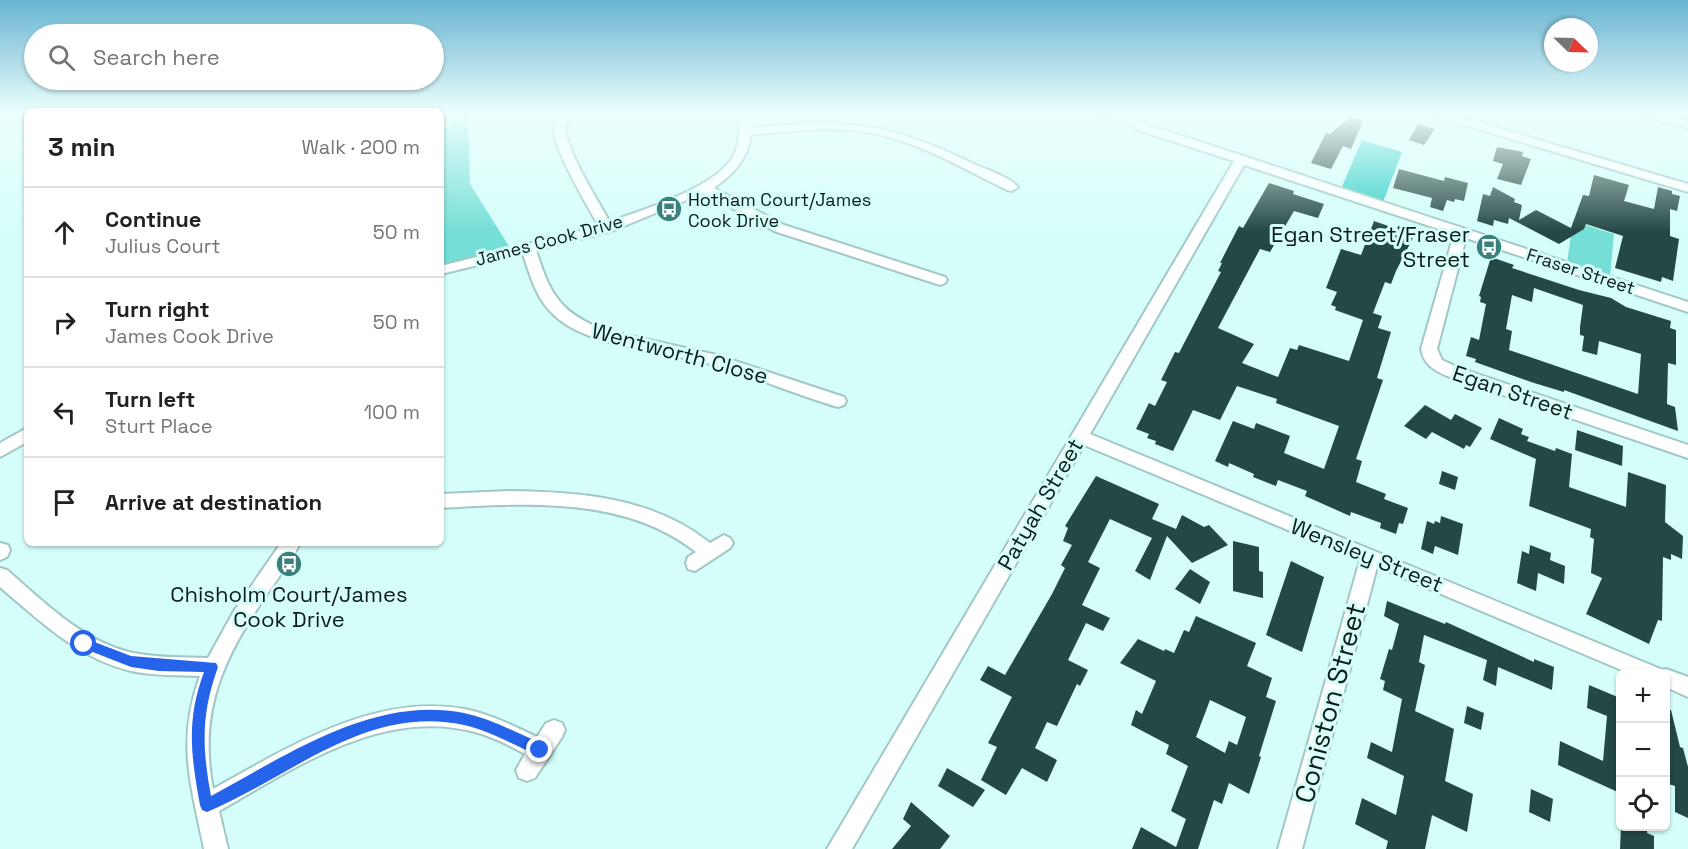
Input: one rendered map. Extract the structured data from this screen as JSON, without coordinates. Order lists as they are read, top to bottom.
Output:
{
  "streets": {
    "street": [
      "James Cook Drive",
      "Fraser Street",
      "Wentworth Close",
      "Egan Street",
      "Patyah Street",
      "Wensley Street",
      "Coniston Street"
    ]
  },
  "crossings": [
    ["James Cook Drive", "Wentworth Close"],
    ["Fraser Street", "Egan Street"],
    ["Fraser Street", "Patyah Street"],
    ["Patyah Street", "Wensley Street"],
    ["Wensley Street", "Coniston Street"]
  ],
  "places": {
    "bus stop": ["Hotham Court/James Cook Drive", "Egan Street/Fraser Street", "Chisholm Court/James Cook Drive"]
  },
  "north": "bottom right",
  "page": {
    "search": "Search here",
    "heading": ["3 min", "Walk · 200 m"],
    "list": [
      ["Continue", "Julius Court", "50 m"],
      ["Turn right", "James Cook Drive", "50 m"],
      ["Turn left", "Sturt Place", "100 m"],
      "Arrive at destination"
    ],
    "map_buttons": ["+", "−"]
  }
}
